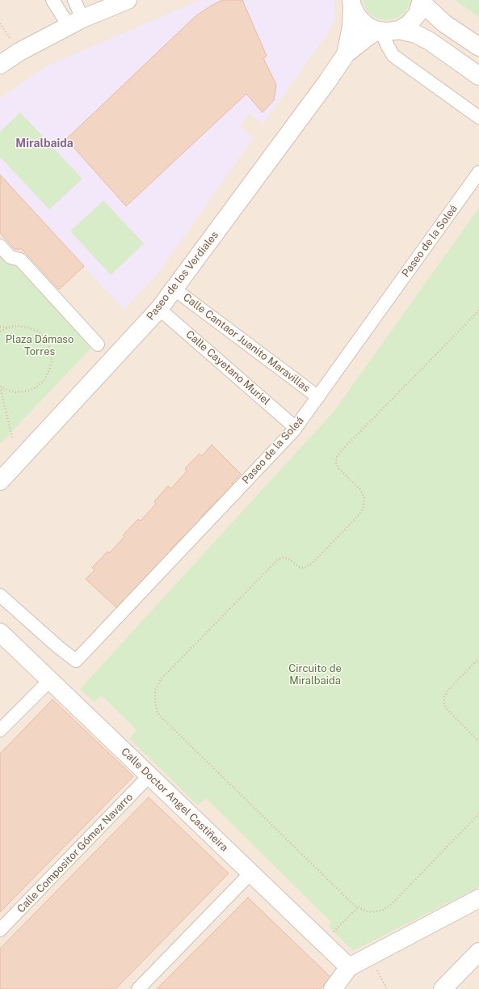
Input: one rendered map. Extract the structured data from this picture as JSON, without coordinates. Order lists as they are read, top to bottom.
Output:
{
  "streets": {
    "street": [
      "Paseo de la Soleá",
      "Paseo de los Verdiales",
      "Calle Cantaor Juanito Maravillas",
      "Calle Cayetano Muriel",
      "Calle Doctor Angel Castiñeira",
      "Calle Compositor Gómez Navarro"
    ]
  },
  "crossings": [
    ["Paseo de la Soleá", "Calle Cantaor Juanito Maravillas"],
    ["Paseo de la Soleá", "Calle Cayetano Muriel"],
    ["Paseo de los Verdiales", "Calle Cantaor Juanito Maravillas"],
    ["Paseo de los Verdiales", "Calle Cayetano Muriel"],
    ["Calle Doctor Angel Castiñeira", "Calle Compositor Gómez Navarro"]
  ],
  "districts": ["Miralbaida"],
  "parks": ["Plaza Dámaso Torres", "Circuito de Miralbaida"]
}
